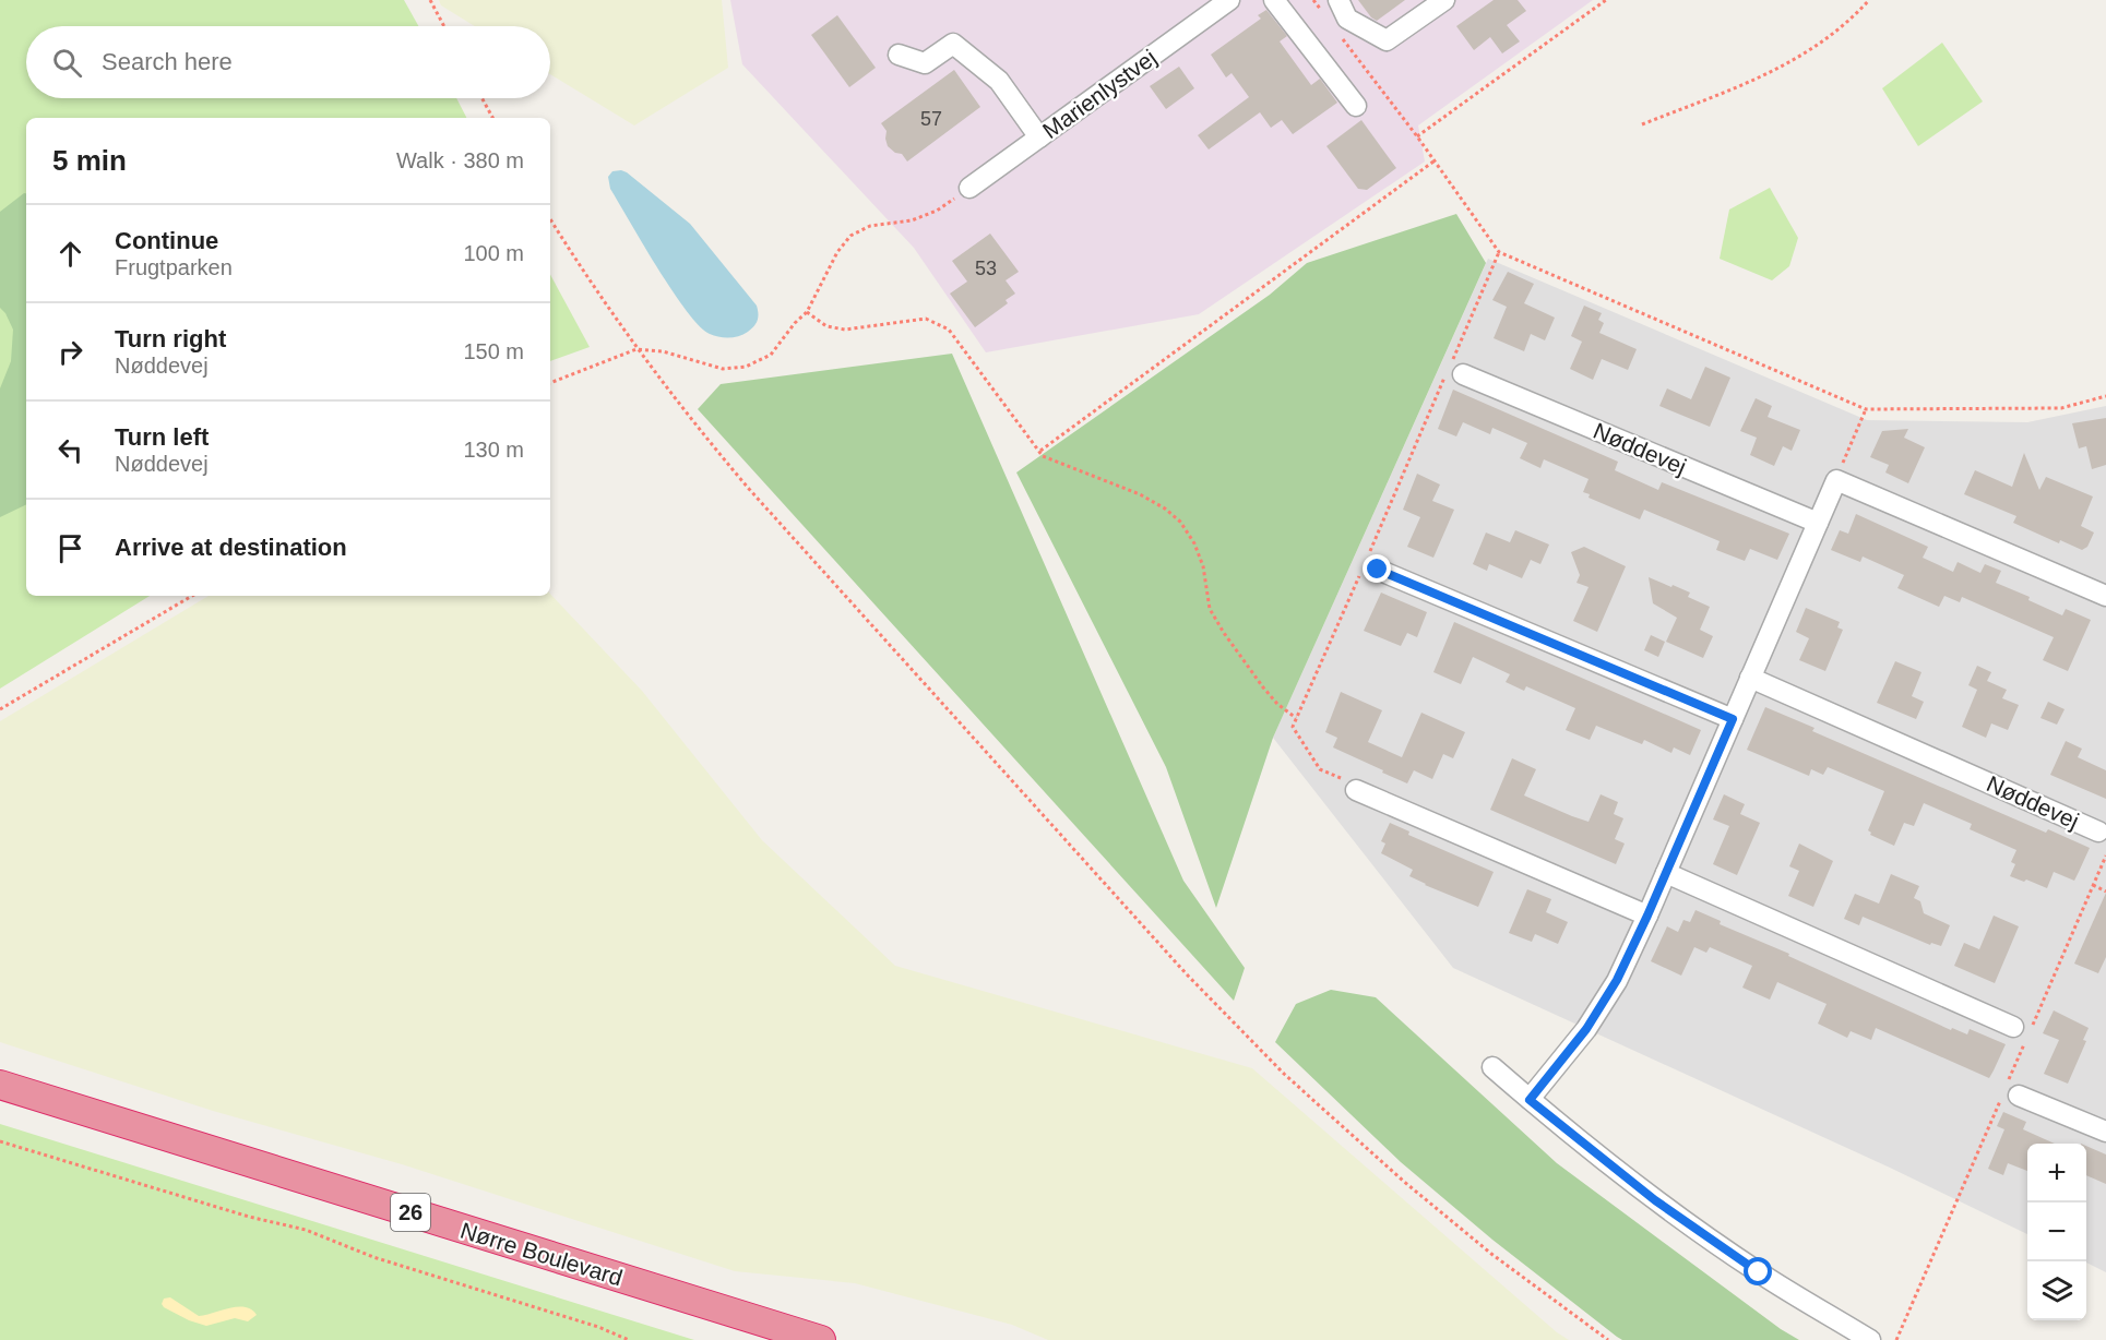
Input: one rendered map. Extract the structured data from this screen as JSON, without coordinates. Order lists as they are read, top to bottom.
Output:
{
  "streets": {
    "highway": ["26", "Nørre Boulevard"],
    "street": ["Marienlystvej", "Nøddevej"]
  },
  "house_numbers": ["57", "53"],
  "page": {
    "search": "Search here",
    "heading": ["5 min", "Walk · 380 m"],
    "list": [
      ["Continue", "Frugtparken", "100 m"],
      ["Turn right", "Nøddevej", "150 m"],
      ["Turn left", "Nøddevej", "130 m"],
      "Arrive at destination"
    ],
    "map_buttons": ["+", "−"]
  }
}
